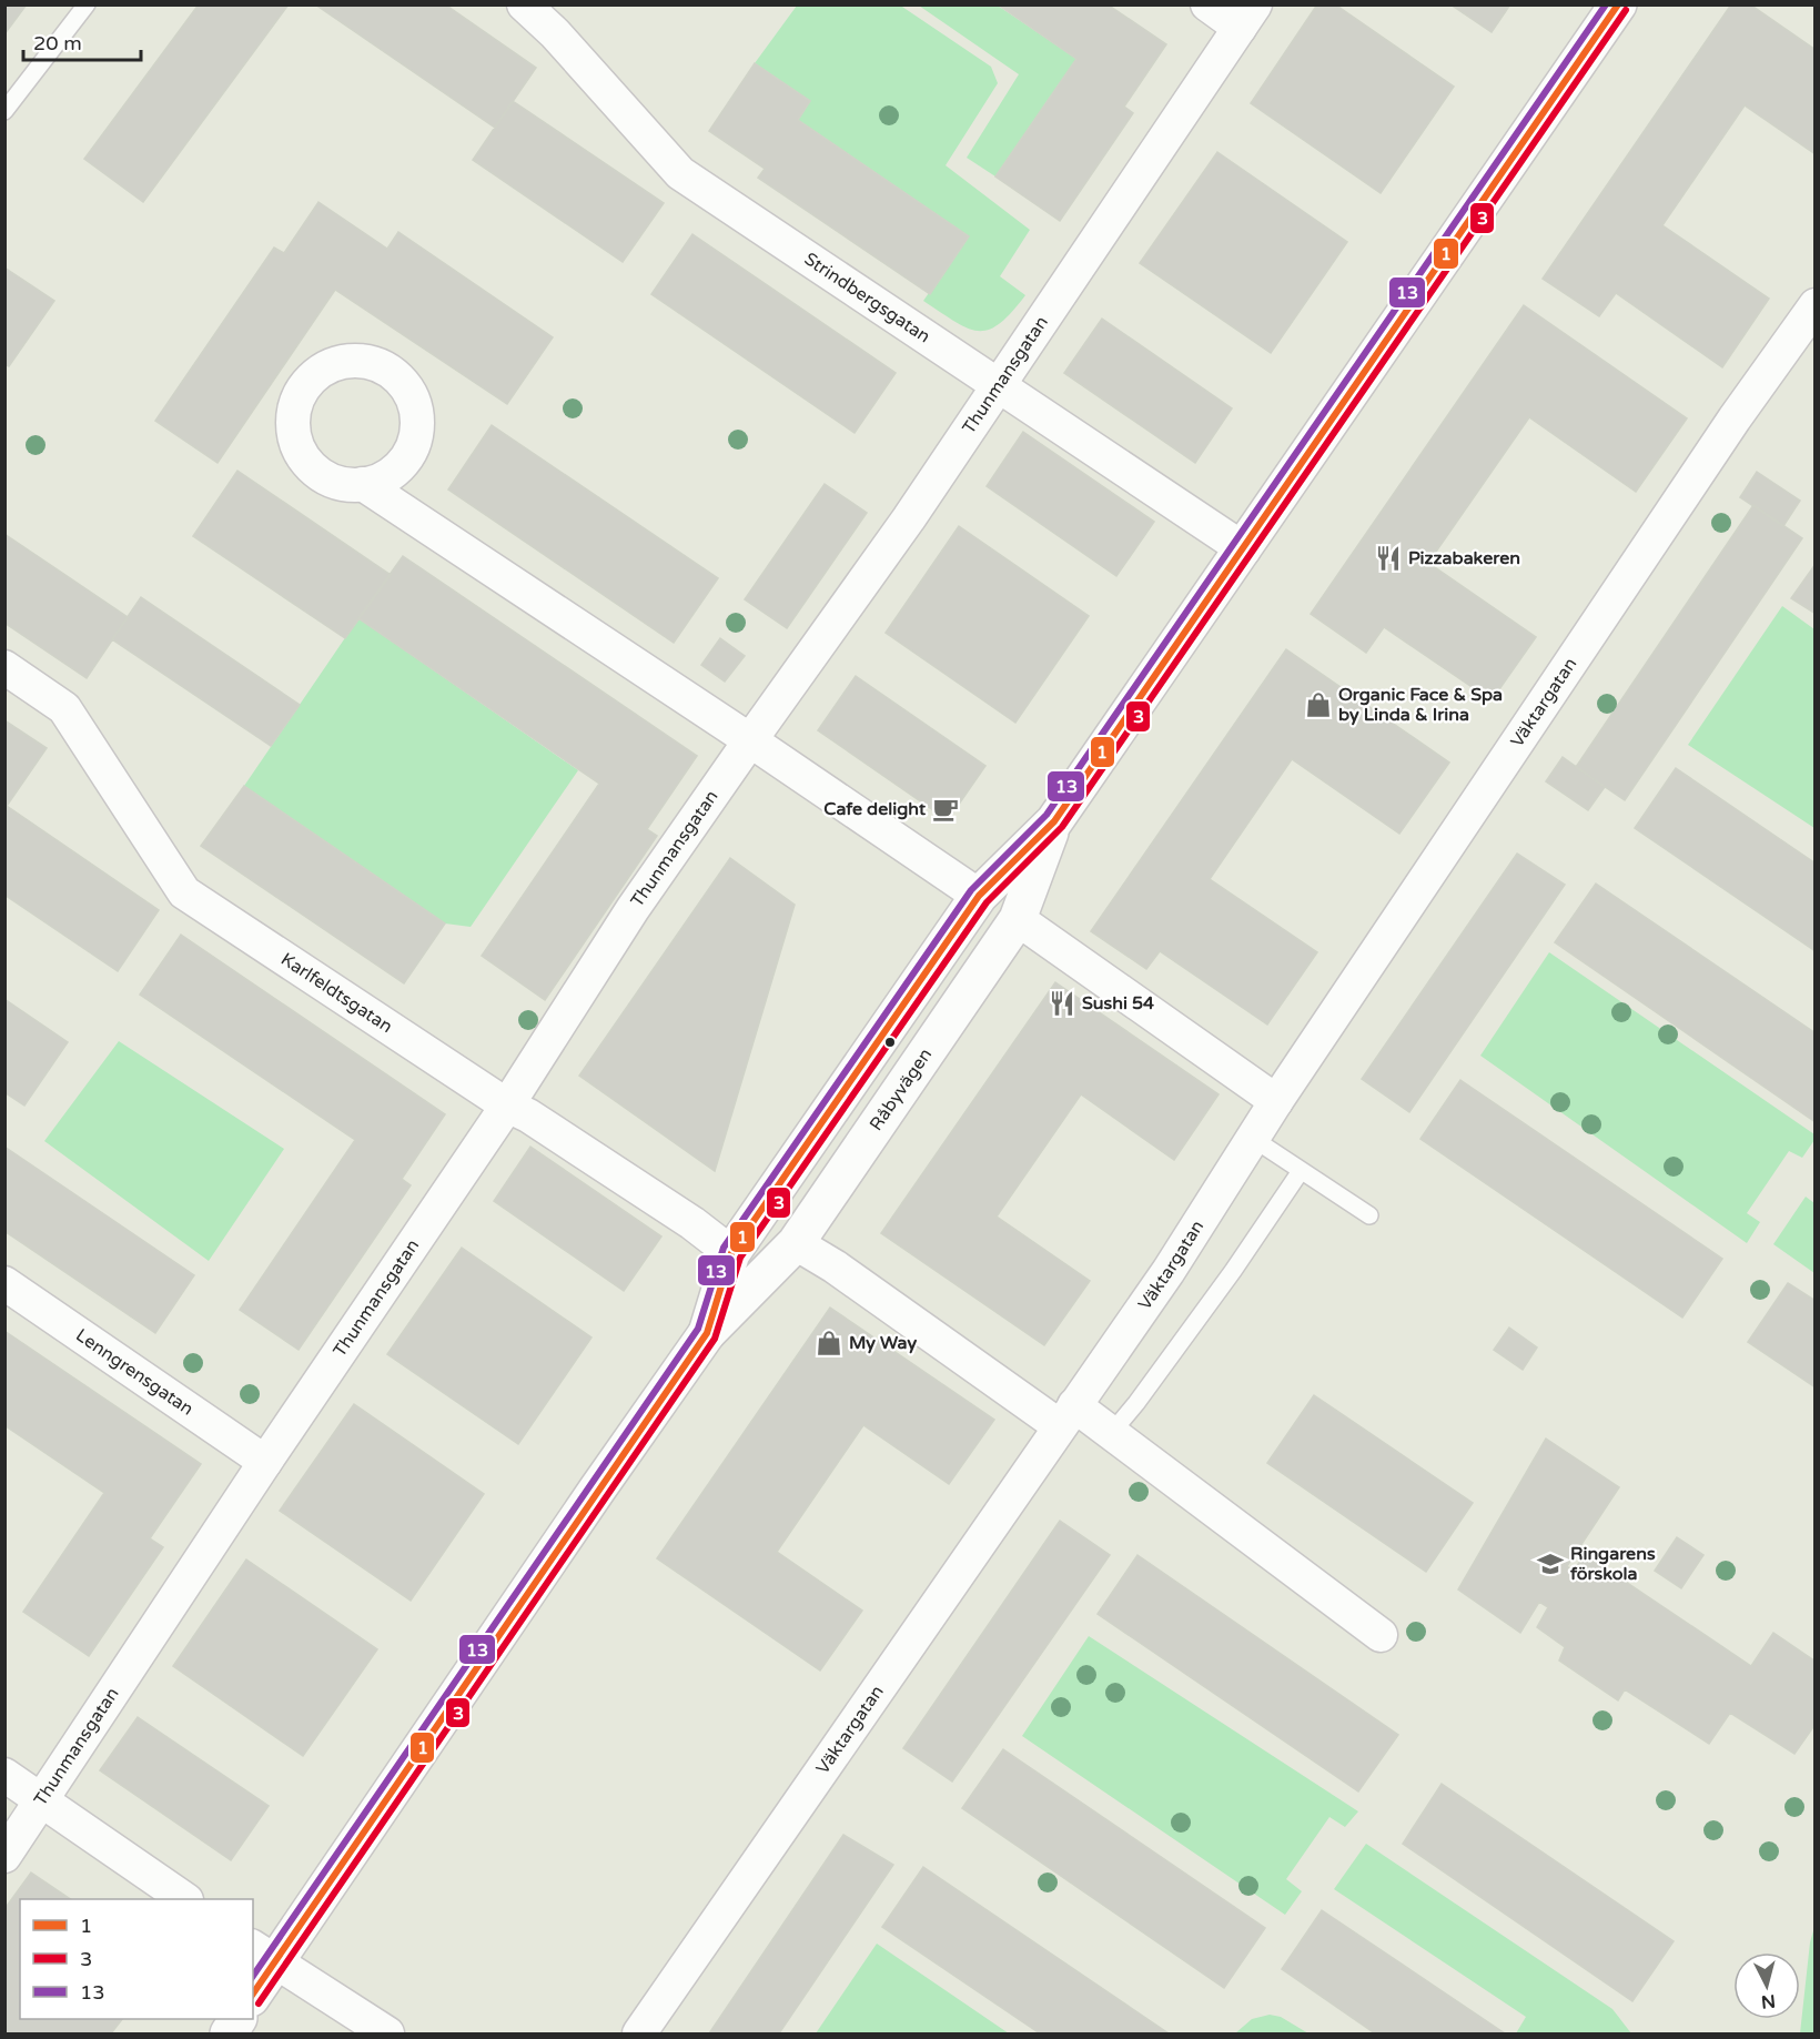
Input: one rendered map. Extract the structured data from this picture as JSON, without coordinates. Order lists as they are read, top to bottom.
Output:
{
  "streets": {
    "main road": ["Råbyvägen"],
    "street": [
      "Strindbergsgatan",
      "Thunmansgatan",
      "Väktargatan",
      "Karlfeldtsgatan",
      "Lenngrensgatan"
    ]
  },
  "crossings": [
    ["Strindbergsgatan", "Thunmansgatan"],
    ["Strindbergsgatan", "Råbyvägen"],
    ["Thunmansgatan", "Karlfeldtsgatan"],
    ["Thunmansgatan", "Lenngrensgatan"],
    ["Karlfeldtsgatan", "Råbyvägen"]
  ],
  "places": {
    "restaurant": ["Pizzabakeren", "Sushi 54"],
    "shop": ["Organic Face & Spa by Linda & Irina", "My Way"],
    "cafe": ["Cafe delight"],
    "school or university": ["Ringarens förskola"]
  },
  "lines": ["transit line 1", "transit line 13", "transit line 3"],
  "legend": ["1", "3", "13"],
  "scale_bar": "20 m",
  "north": "bottom"
}
